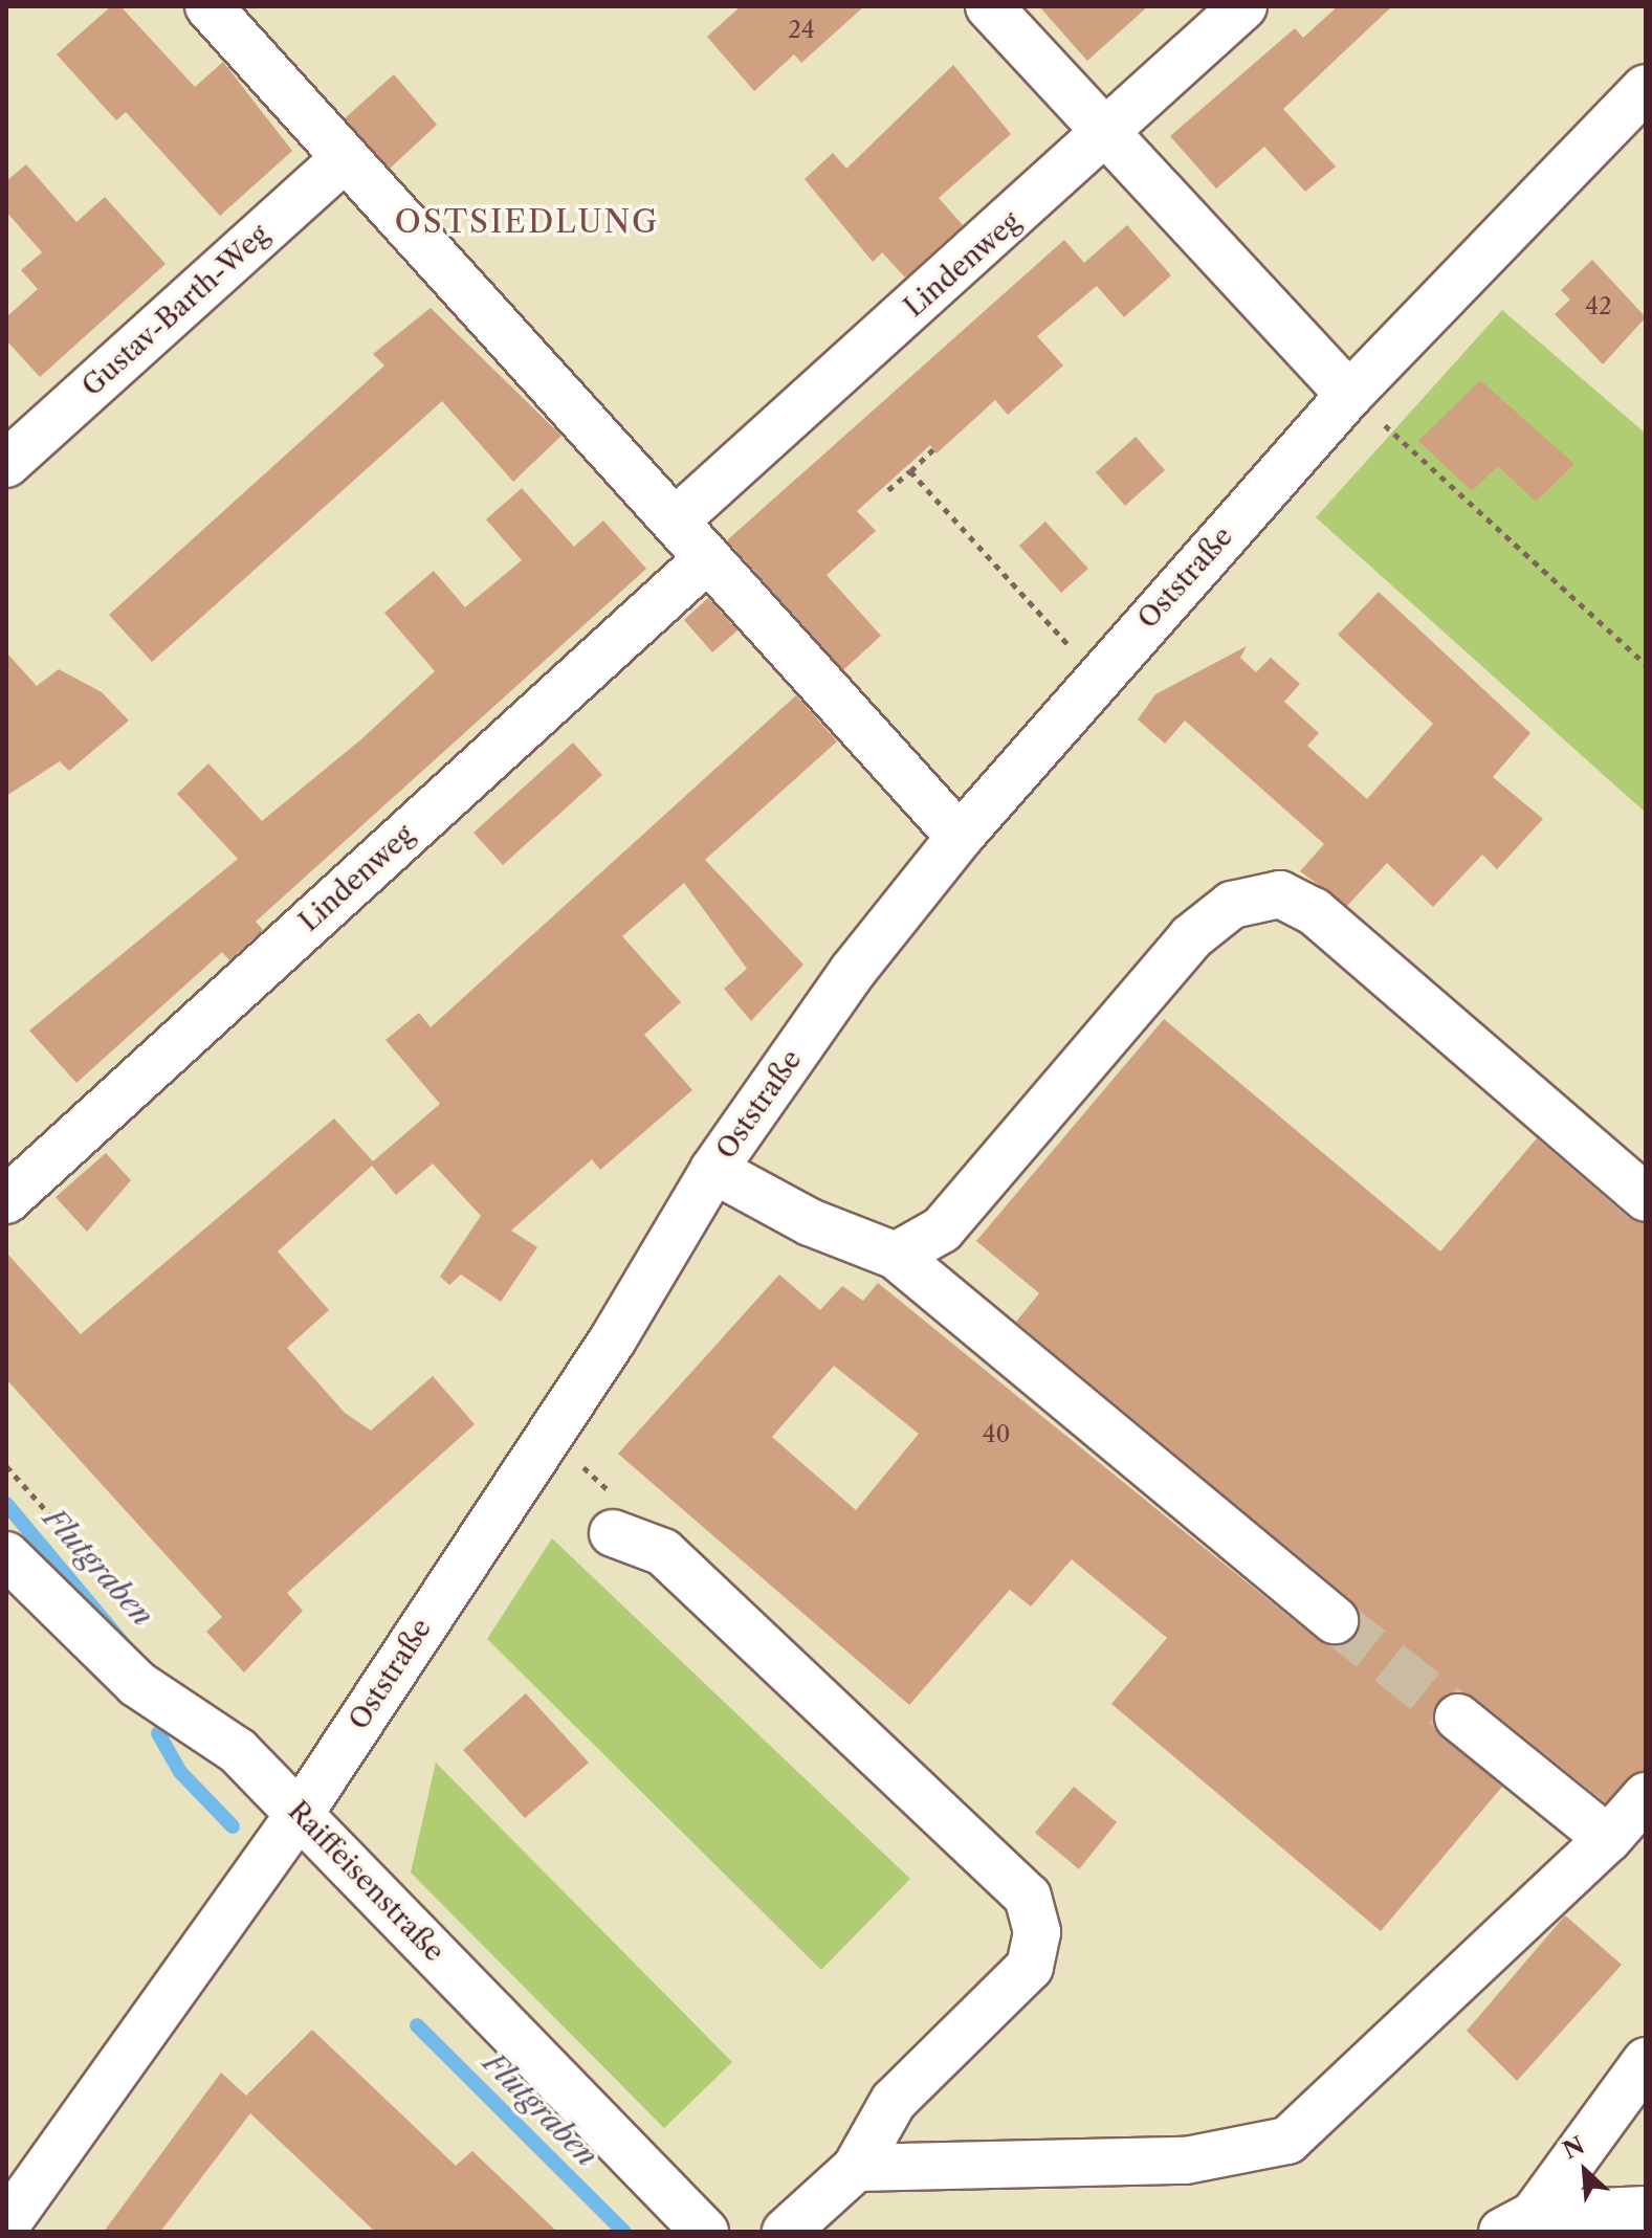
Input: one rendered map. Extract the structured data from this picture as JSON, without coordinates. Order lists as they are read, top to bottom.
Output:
{
  "streets": {
    "street": [
      "Lindenweg",
      "Gustav-Barth-Weg",
      "Oststraße",
      "Raiffeisenstraße"
    ]
  },
  "crossings": [
    ["Oststraße", "Raiffeisenstraße"]
  ],
  "districts": ["OSTSIEDLUNG"],
  "water": ["Flutgraben"],
  "house_numbers": ["24", "42", "40"],
  "north": "top left"
}
